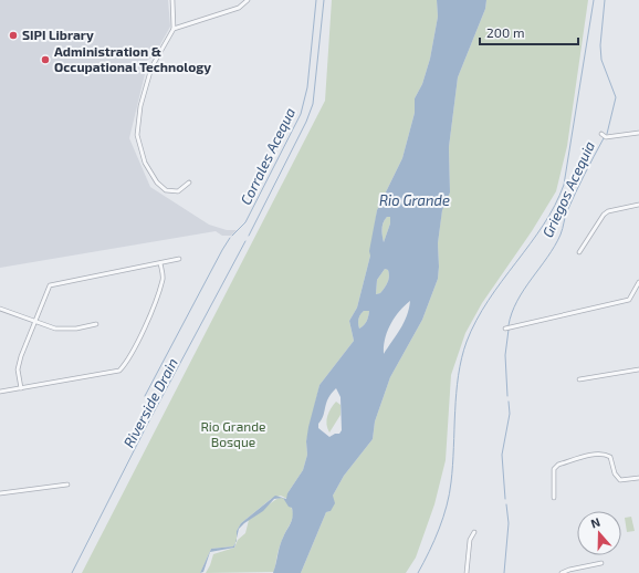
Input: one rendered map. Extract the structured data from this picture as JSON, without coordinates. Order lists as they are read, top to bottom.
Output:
{
  "water": [
    "Corrales Acequa",
    "Griegos Acequia",
    "Rio Grande",
    "Riverside Drain"
  ],
  "parks": ["Rio Grande Bosque"],
  "places": ["SIPI Library", "Administration & Occupational Technology"],
  "scale_bar": "200 m",
  "north": "top"
}
